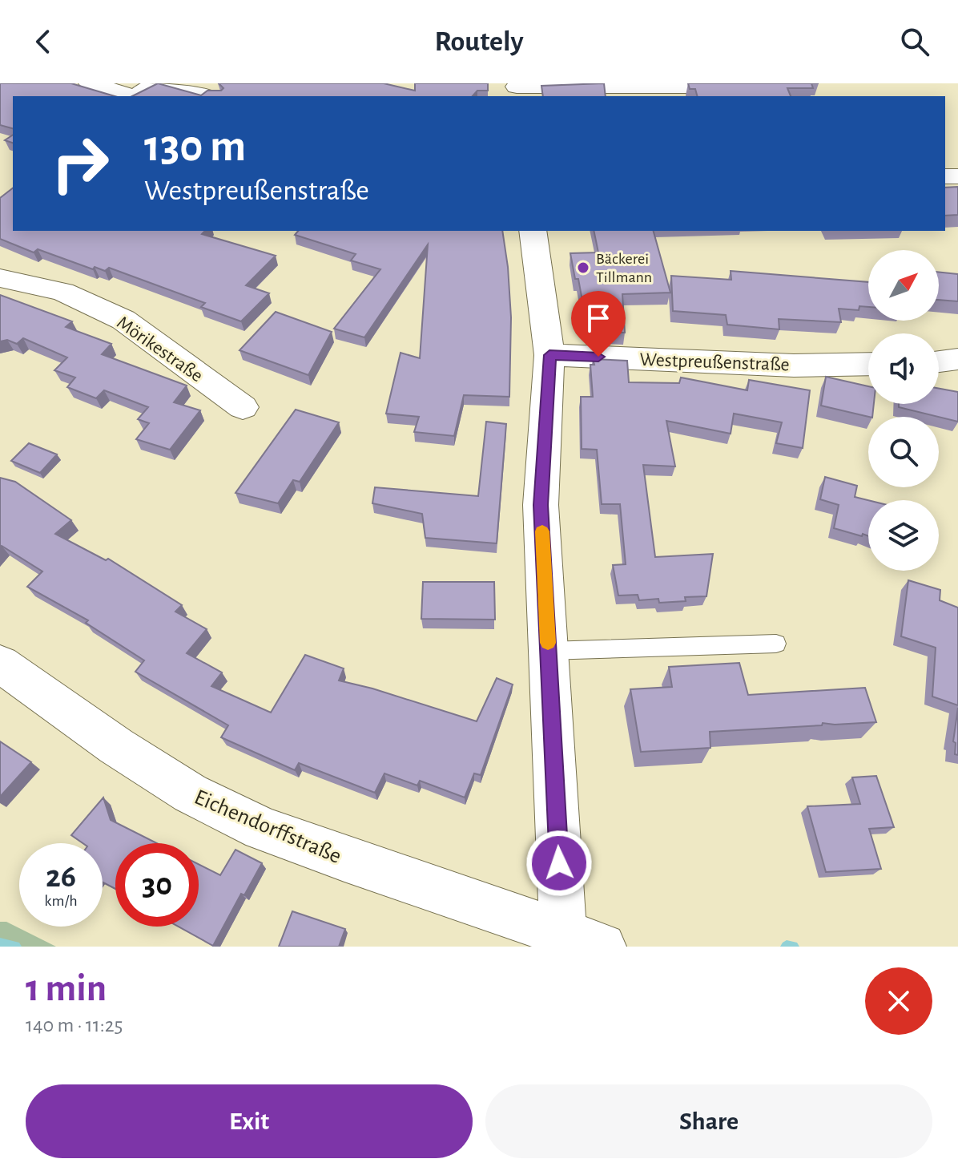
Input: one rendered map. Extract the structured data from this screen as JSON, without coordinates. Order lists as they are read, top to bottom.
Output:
{
  "streets": {
    "street": ["Mörikestraße", "Westpreußenstraße", "Eichendorffstraße"]
  },
  "places": ["Bäckerei Tillmann"],
  "north": "top right",
  "page": {
    "header": "Routely",
    "turn": ["130 m", "Westpreußenstraße"],
    "speed": "26 km/h",
    "limit": "30",
    "heading": ["1 min", "140 m · 11:25"],
    "buttons": ["Exit", "Share"]
  }
}
